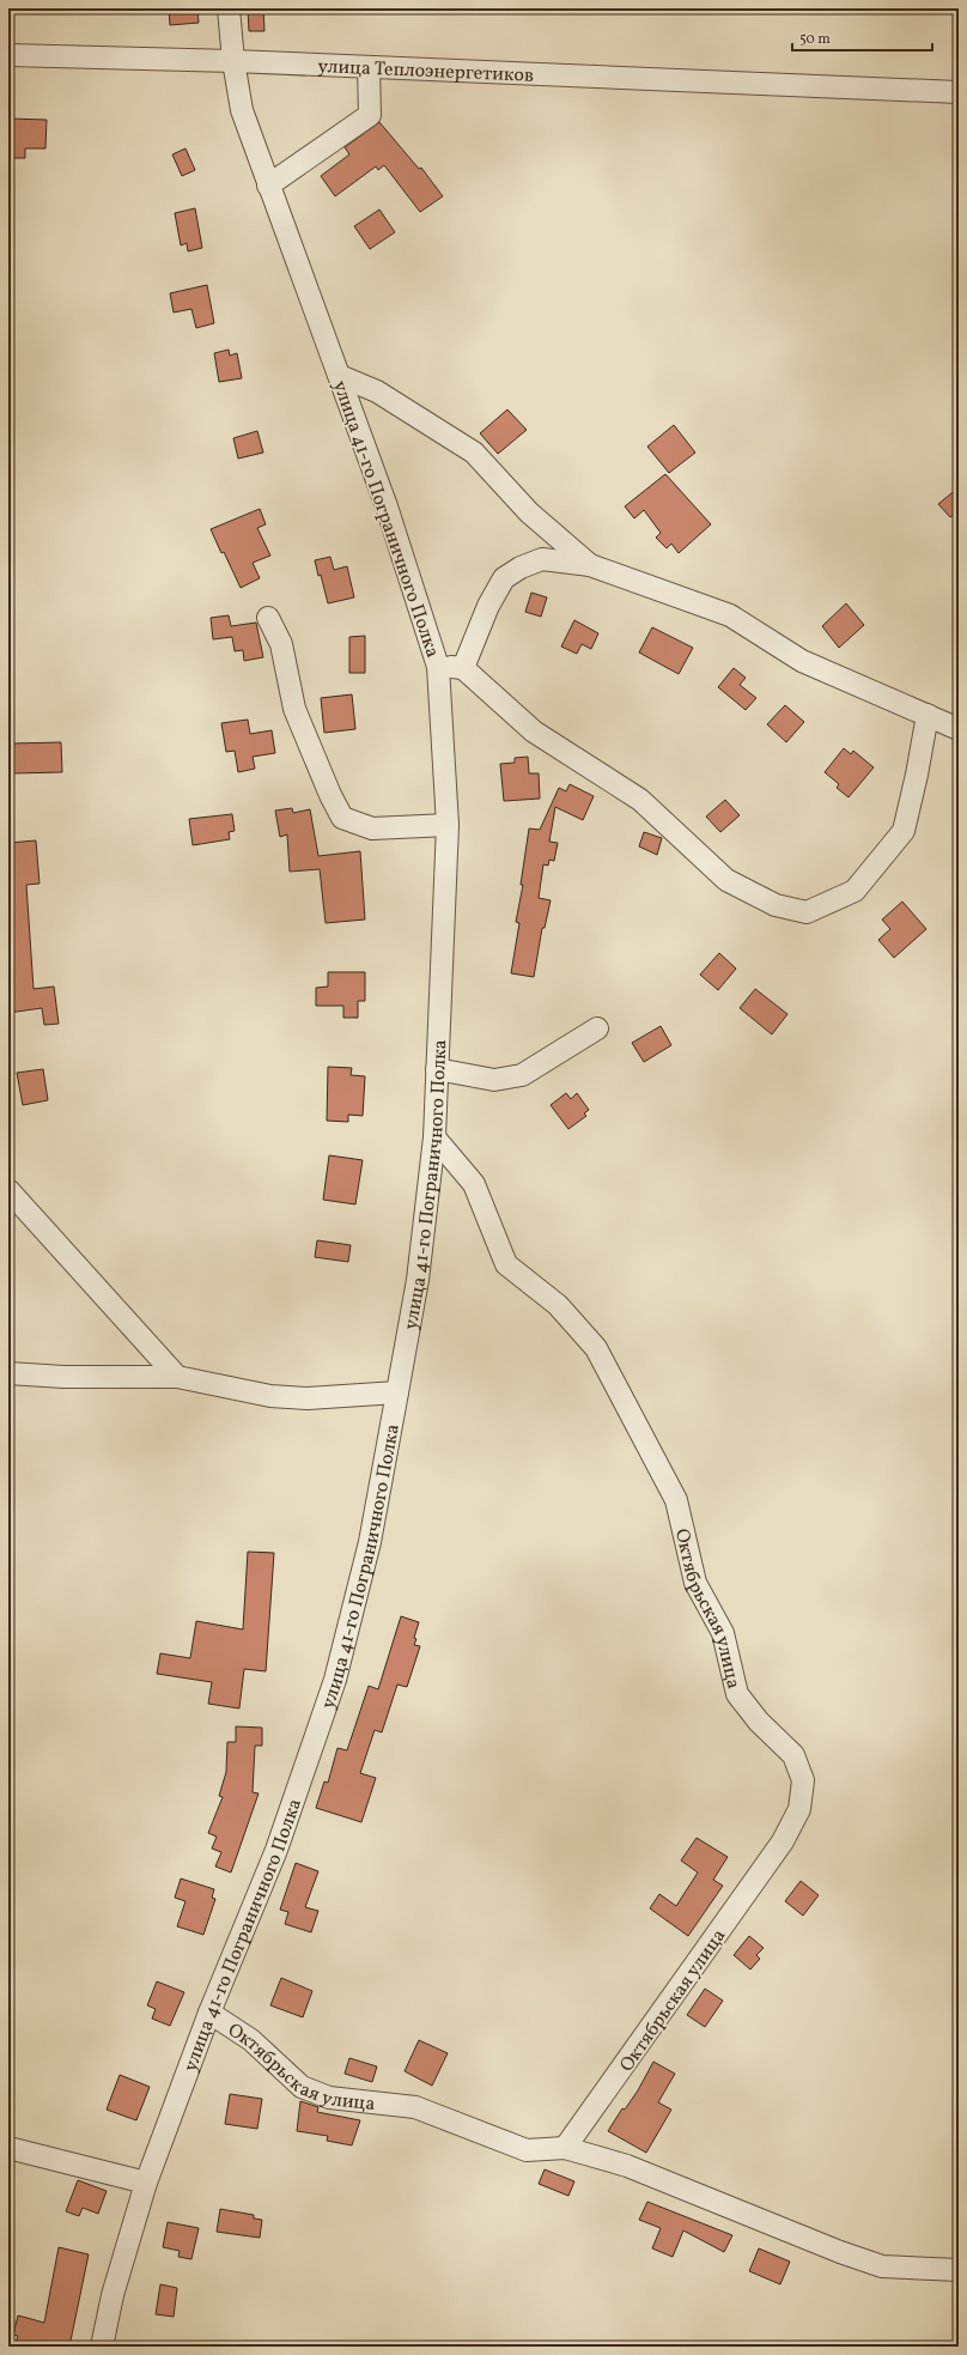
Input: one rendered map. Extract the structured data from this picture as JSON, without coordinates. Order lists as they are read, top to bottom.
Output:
{
  "streets": {
    "street": ["улица Теплоэнергетиков", "улица 41-го Пограничного Полка", "Октябрьская улица"]
  },
  "crossings": [
    ["улица Теплоэнергетиков", "улица 41-го Пограничного Полка"],
    ["улица 41-го Пограничного Полка", "Октябрьская улица"]
  ],
  "scale_bar": "50 m"
}
